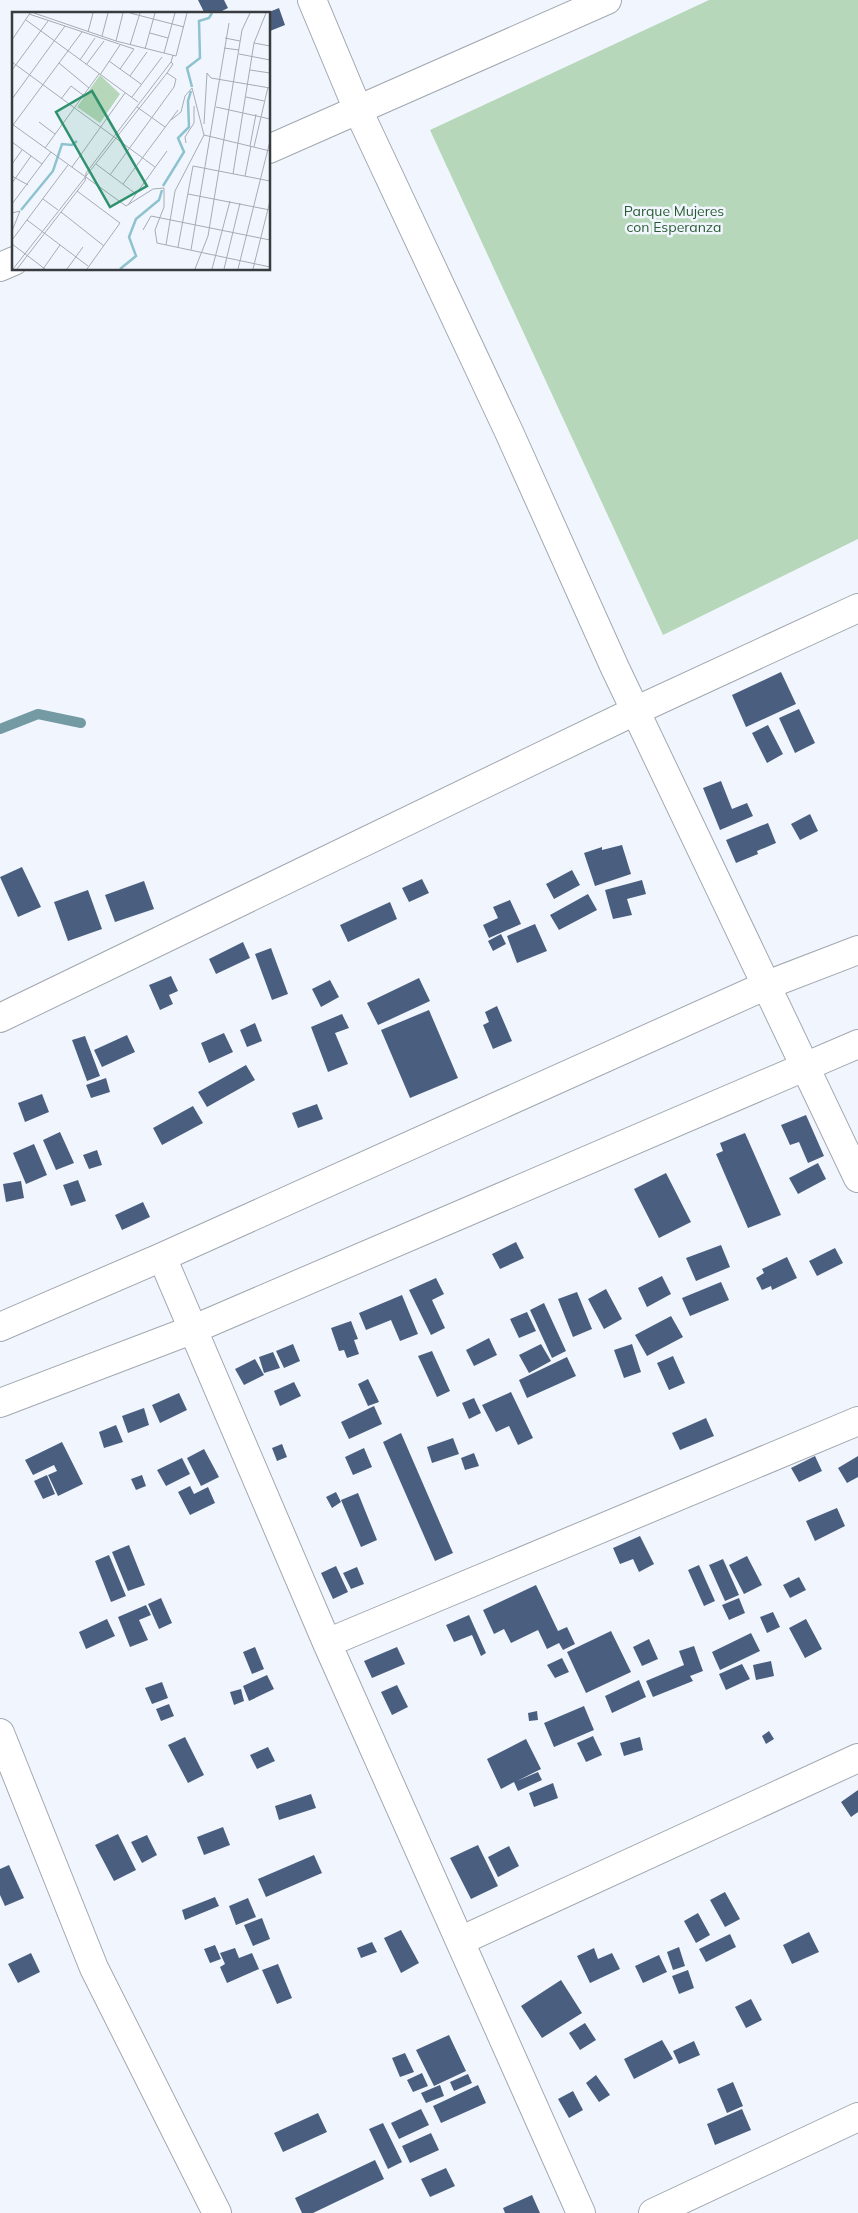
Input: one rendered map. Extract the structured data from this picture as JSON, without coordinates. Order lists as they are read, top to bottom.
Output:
{
  "parks": ["Parque Mujeres con Esperanza"]
}
